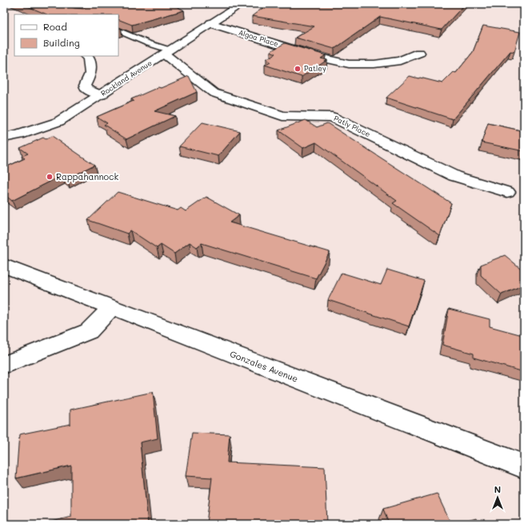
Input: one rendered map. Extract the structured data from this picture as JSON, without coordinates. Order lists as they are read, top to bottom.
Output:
{
  "streets": {
    "street": [
      "Algoa Place",
      "Rockland Avenue",
      "Patly Place",
      "Gonzales Avenue"
    ]
  },
  "crossings": [
    ["Algoa Place", "Rockland Avenue"],
    ["Rockland Avenue", "Patly Place"]
  ],
  "places": ["Patley", "Rappahannock"],
  "legend": ["Road", "Building"],
  "north": "top"
}
